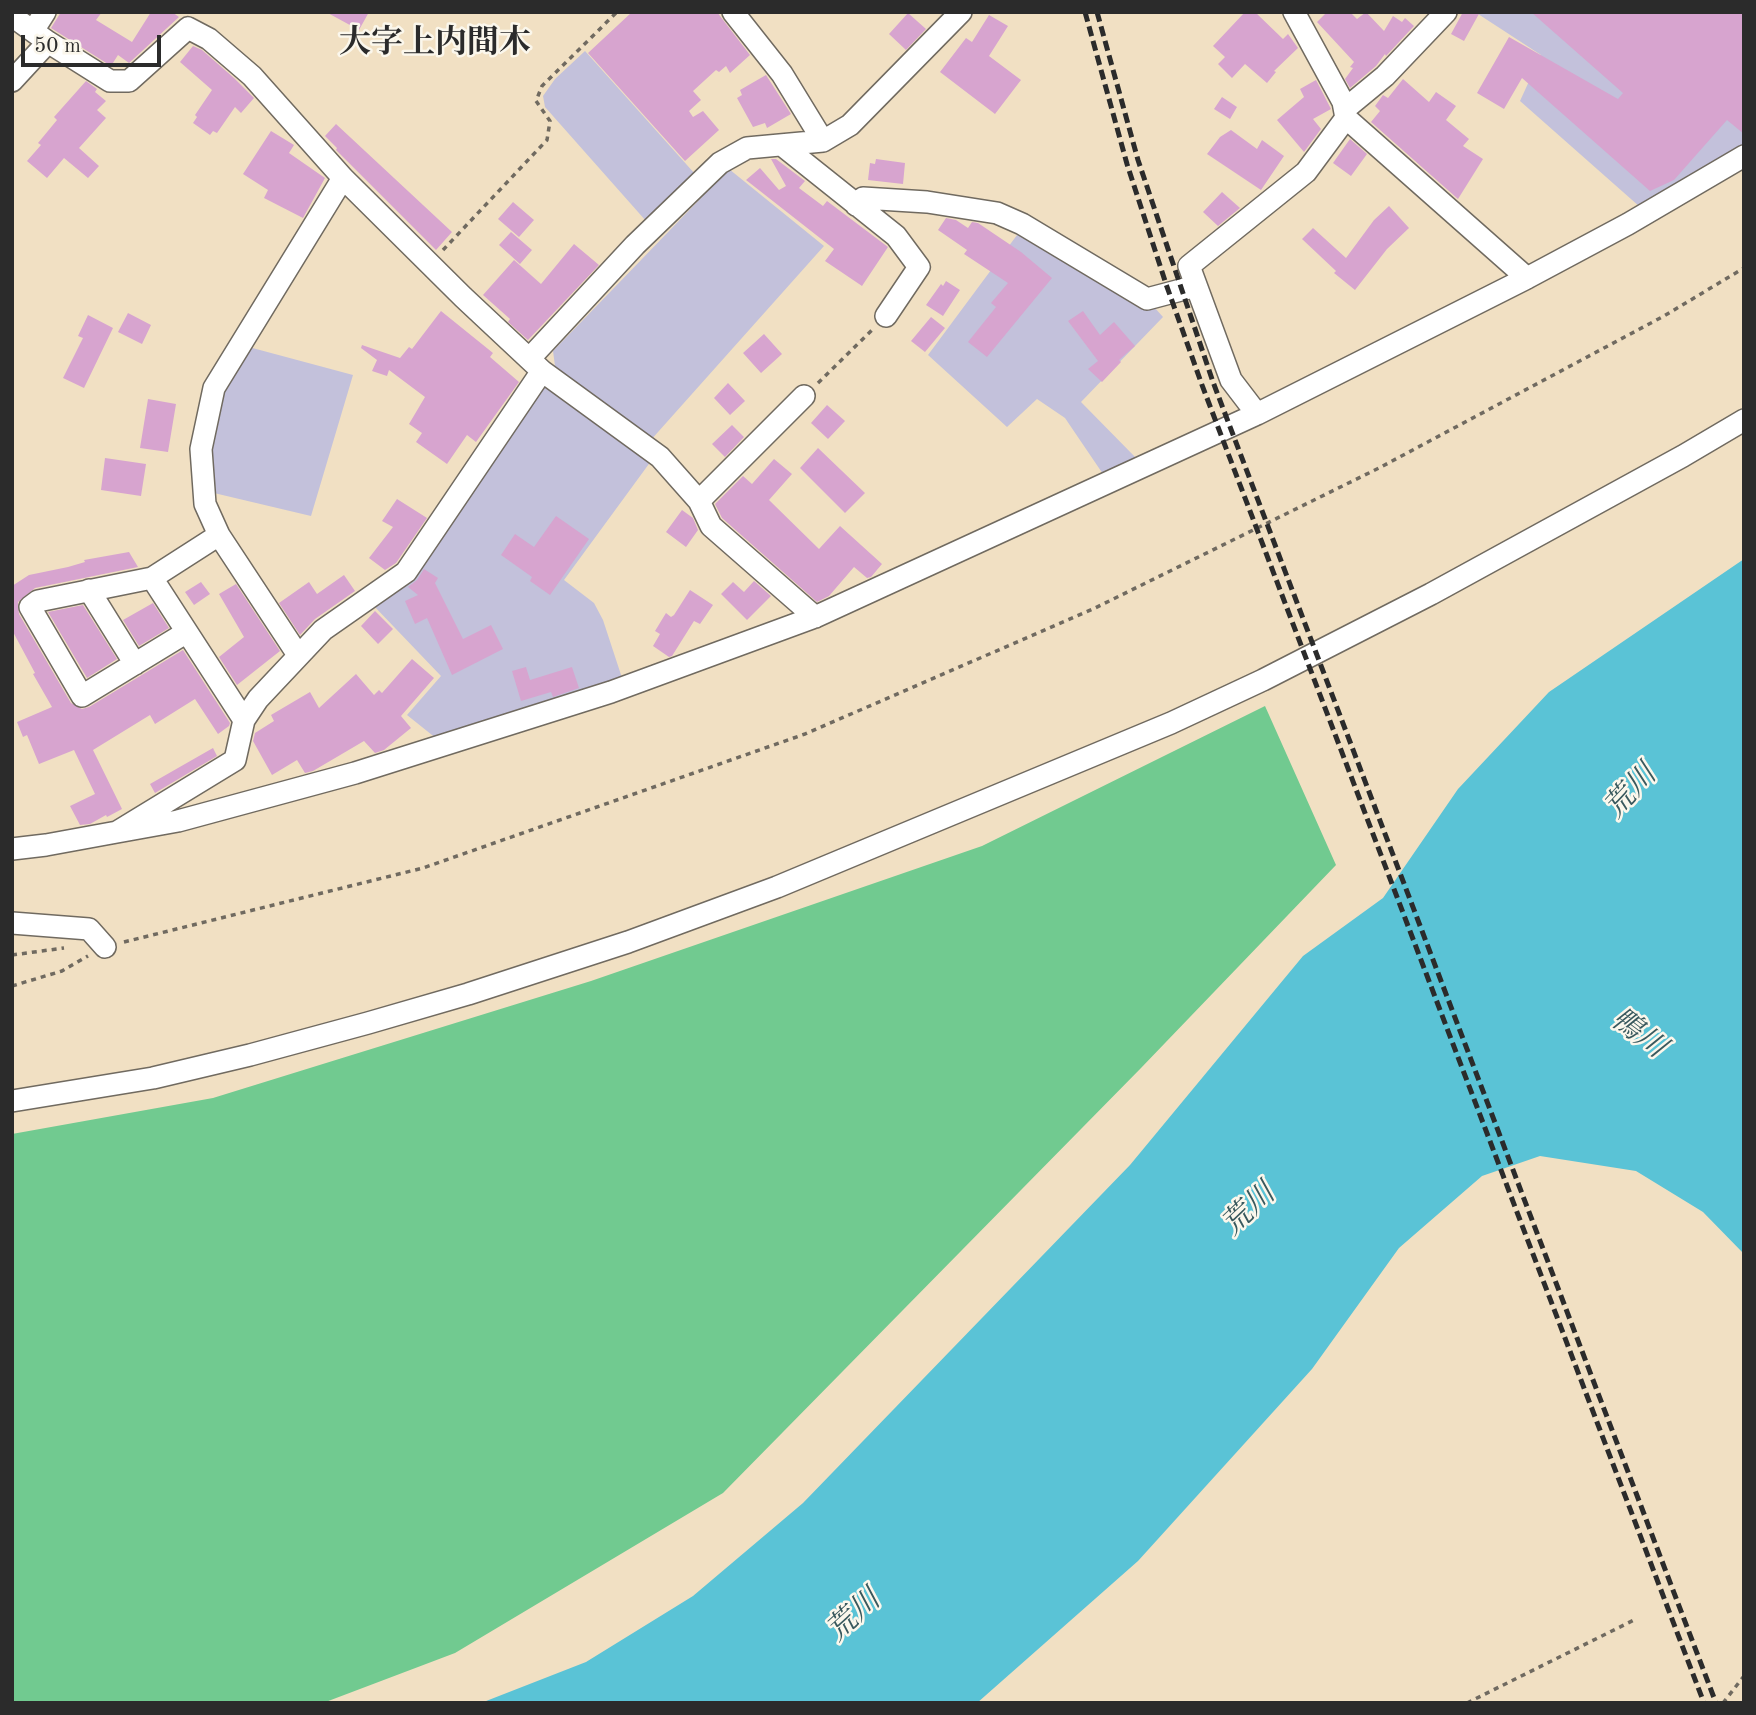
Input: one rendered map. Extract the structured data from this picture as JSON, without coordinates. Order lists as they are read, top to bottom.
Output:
{
  "districts": ["大字上内間木"],
  "water": ["荒川", "鴨川"],
  "scale_bar": "50 m"
}
